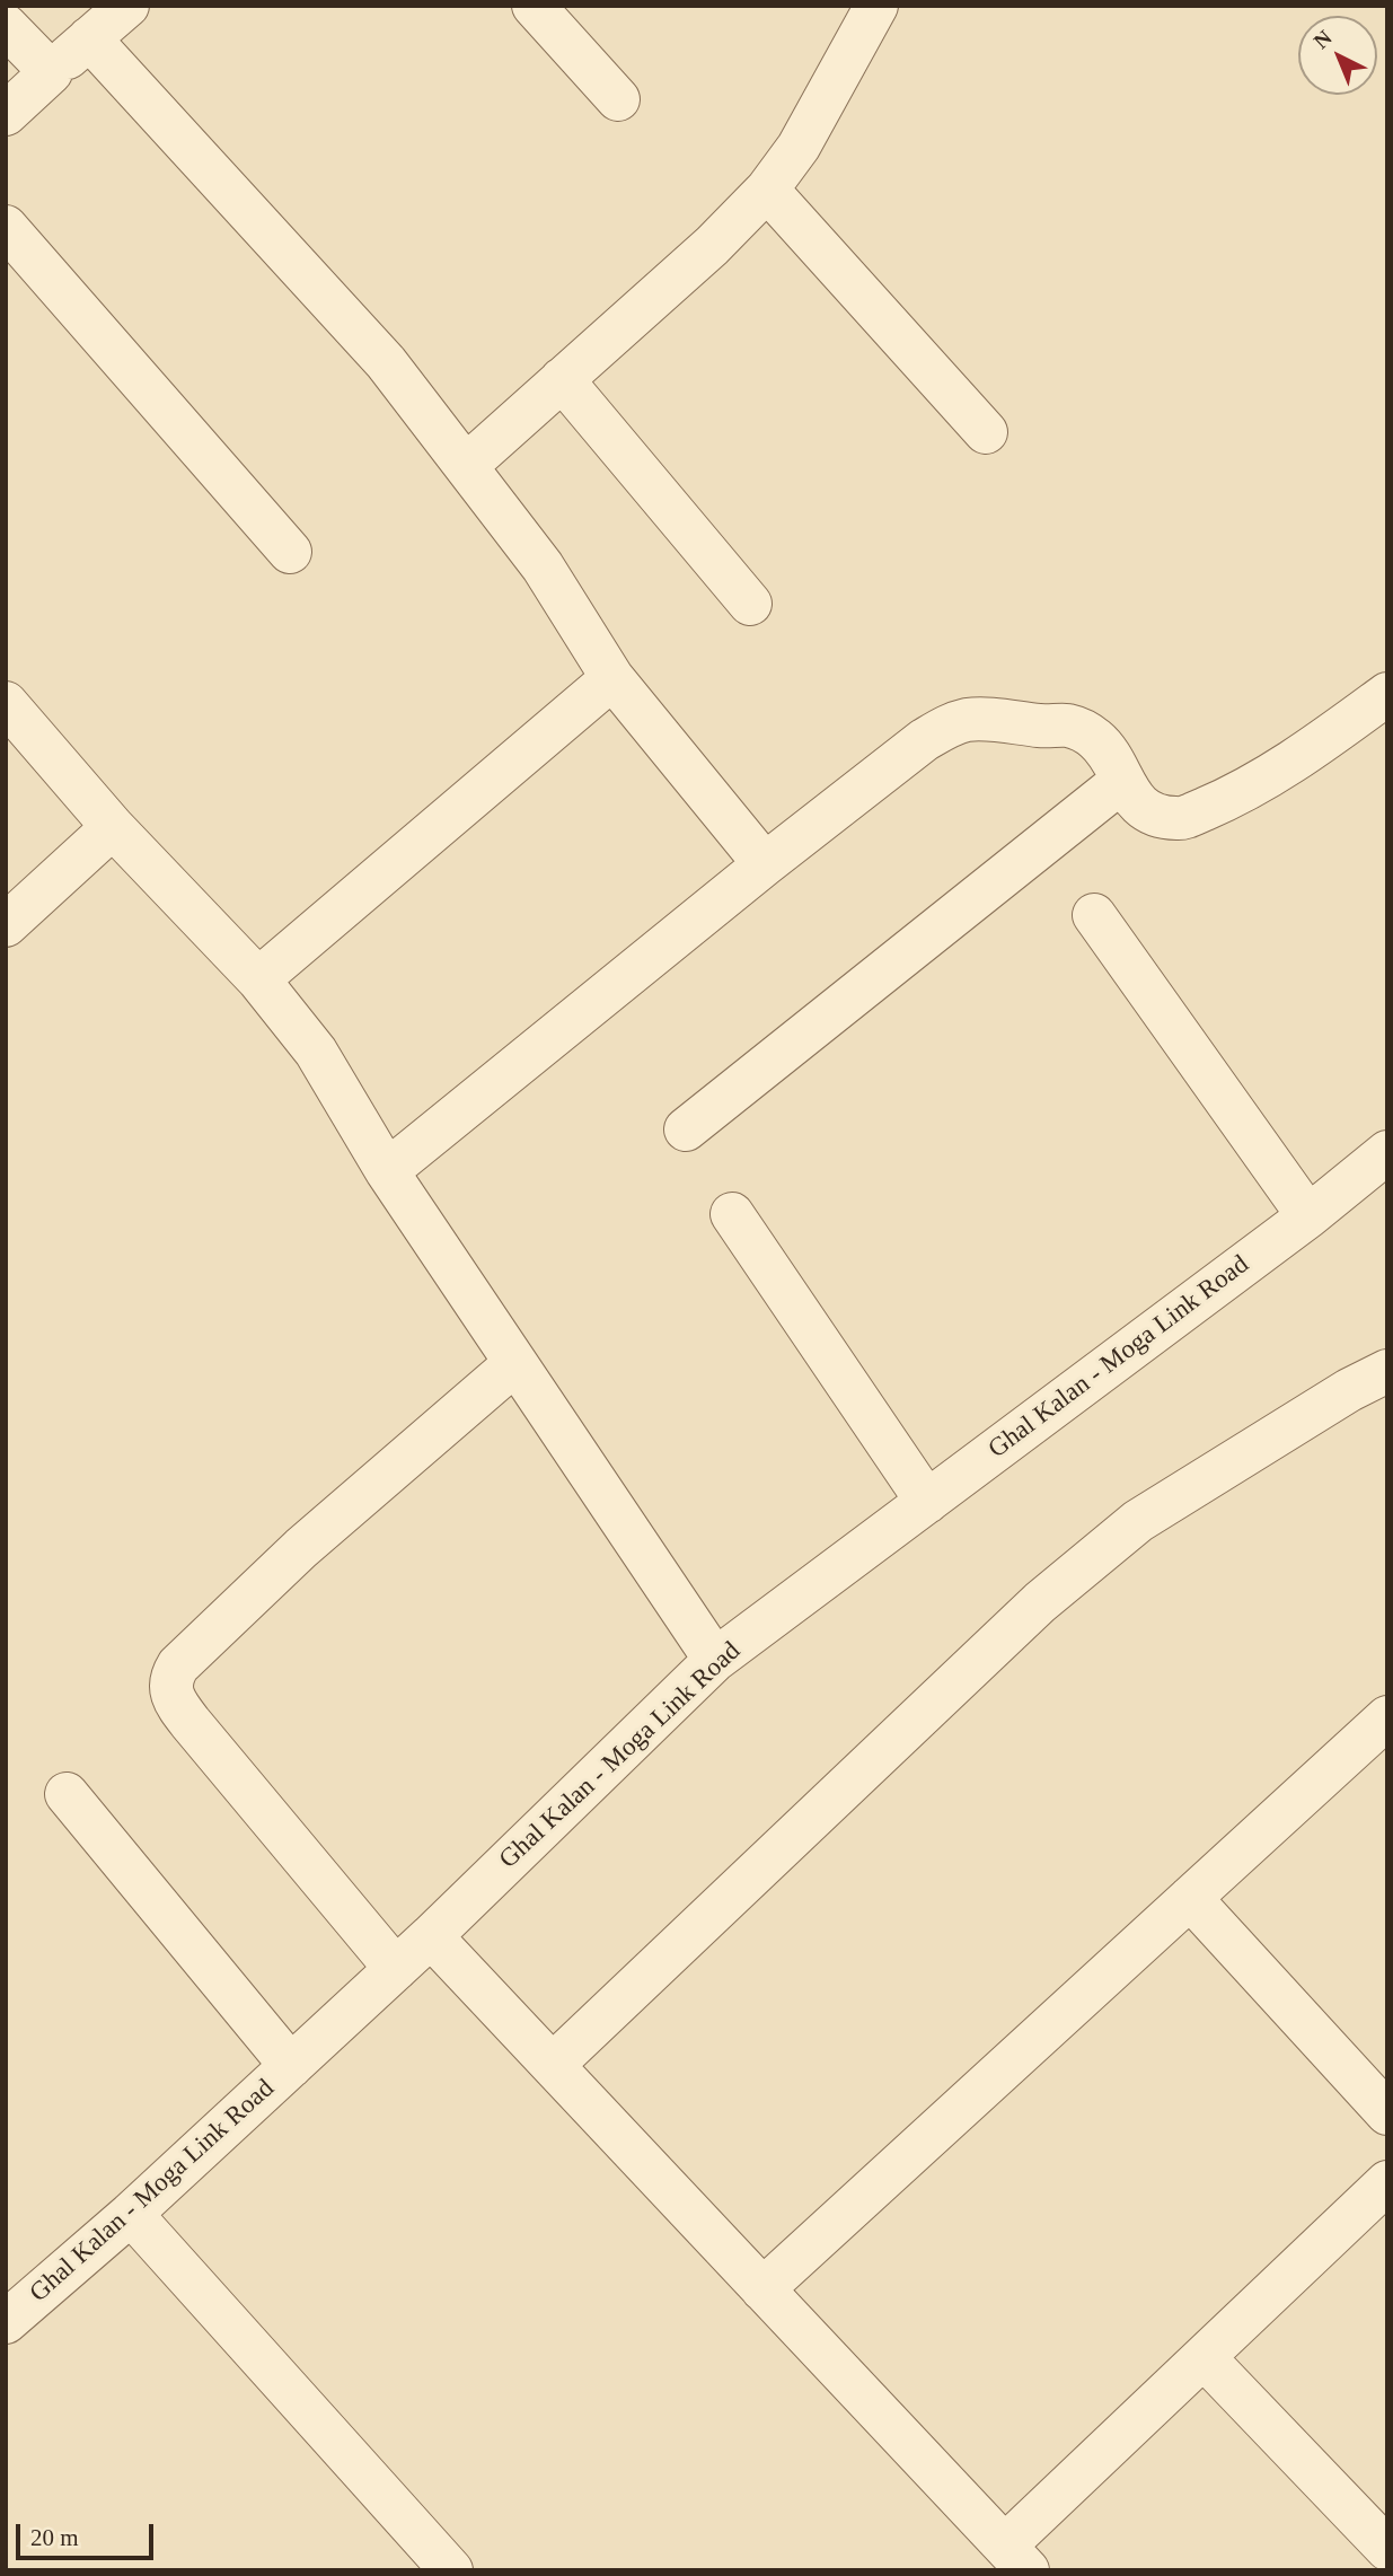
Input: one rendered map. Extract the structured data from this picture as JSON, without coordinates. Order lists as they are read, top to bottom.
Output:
{
  "streets": {
    "street": ["Ghal Kalan - Moga Link Road"]
  },
  "scale_bar": "20 m",
  "north": "top left"
}
